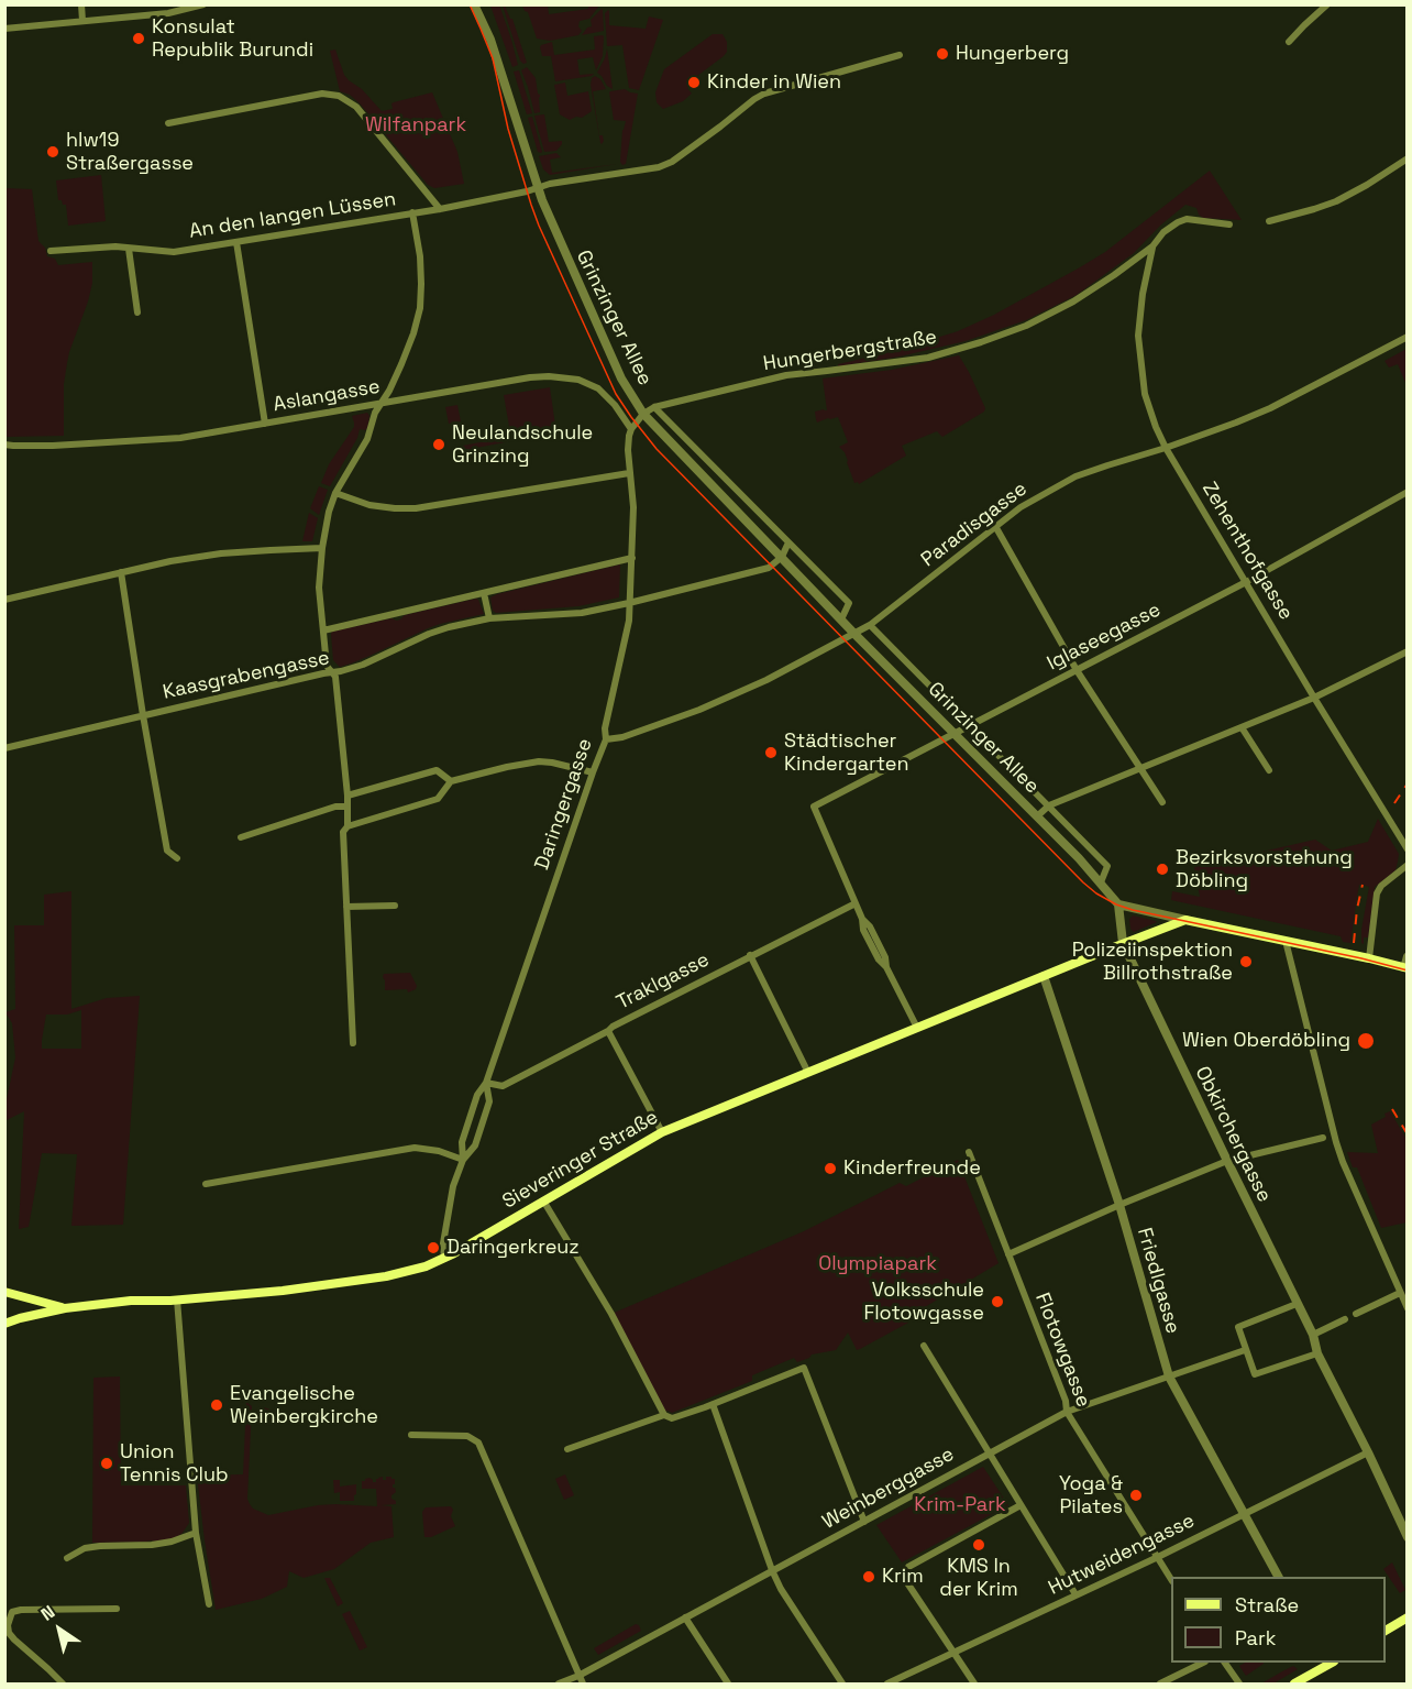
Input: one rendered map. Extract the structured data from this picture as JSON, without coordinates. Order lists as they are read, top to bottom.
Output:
{
  "streets": {
    "main road": ["Sieveringer Straße"],
    "street": [
      "An den langen Lüssen",
      "Grinzinger Allee",
      "Hungerbergstraße",
      "Aslangasse",
      "Paradisgasse",
      "Zehenthofgasse",
      "Iglaseegasse",
      "Kaasgrabengasse",
      "Daringergasse",
      "Traklgasse",
      "Obkirchergasse",
      "Friedlgasse",
      "Flotowgasse",
      "Weinberggasse",
      "Hutweidengasse"
    ]
  },
  "crossings": [
    ["An den langen Lüssen", "Grinzinger Allee"],
    ["Grinzinger Allee", "Hungerbergstraße"],
    ["Grinzinger Allee", "Paradisgasse"],
    ["Grinzinger Allee", "Iglaseegasse"],
    ["Grinzinger Allee", "Kaasgrabengasse"],
    ["Grinzinger Allee", "Obkirchergasse"],
    ["Hungerbergstraße", "Zehenthofgasse"],
    ["Aslangasse", "Daringergasse"],
    ["Paradisgasse", "Zehenthofgasse"],
    ["Paradisgasse", "Daringergasse"],
    ["Zehenthofgasse", "Iglaseegasse"],
    ["Iglaseegasse", "Traklgasse"],
    ["Kaasgrabengasse", "Daringergasse"],
    ["Daringergasse", "Traklgasse"],
    ["Daringergasse", "Sieveringer Straße"],
    ["Obkirchergasse", "Sieveringer Straße"],
    ["Sieveringer Straße", "Friedlgasse"],
    ["Friedlgasse", "Weinberggasse"],
    ["Friedlgasse", "Hutweidengasse"],
    ["Flotowgasse", "Weinberggasse"],
    ["Flotowgasse", "Hutweidengasse"]
  ],
  "parks": ["Wilfanpark", "Olympiapark", "Krim-Park"],
  "places": [
    "Konsulat Republik Burundi",
    "Hungerberg",
    "Kinder in Wien",
    "hlw19 Straßergasse",
    "Neulandschule Grinzing",
    "Städtischer Kindergarten",
    "Bezirksvorstehung Döbling",
    "Polizeiinspektion Billrothstraße",
    "Wien Oberdöbling",
    "Kinderfreunde",
    "Daringerkreuz",
    "Volksschule Flotowgasse",
    "Evangelische Weinbergkirche",
    "Union Tennis Club",
    "Yoga & Pilates",
    "KMS In der Krim",
    "Krim"
  ],
  "legend": ["Straße", "Park"],
  "north": "top left"
}
